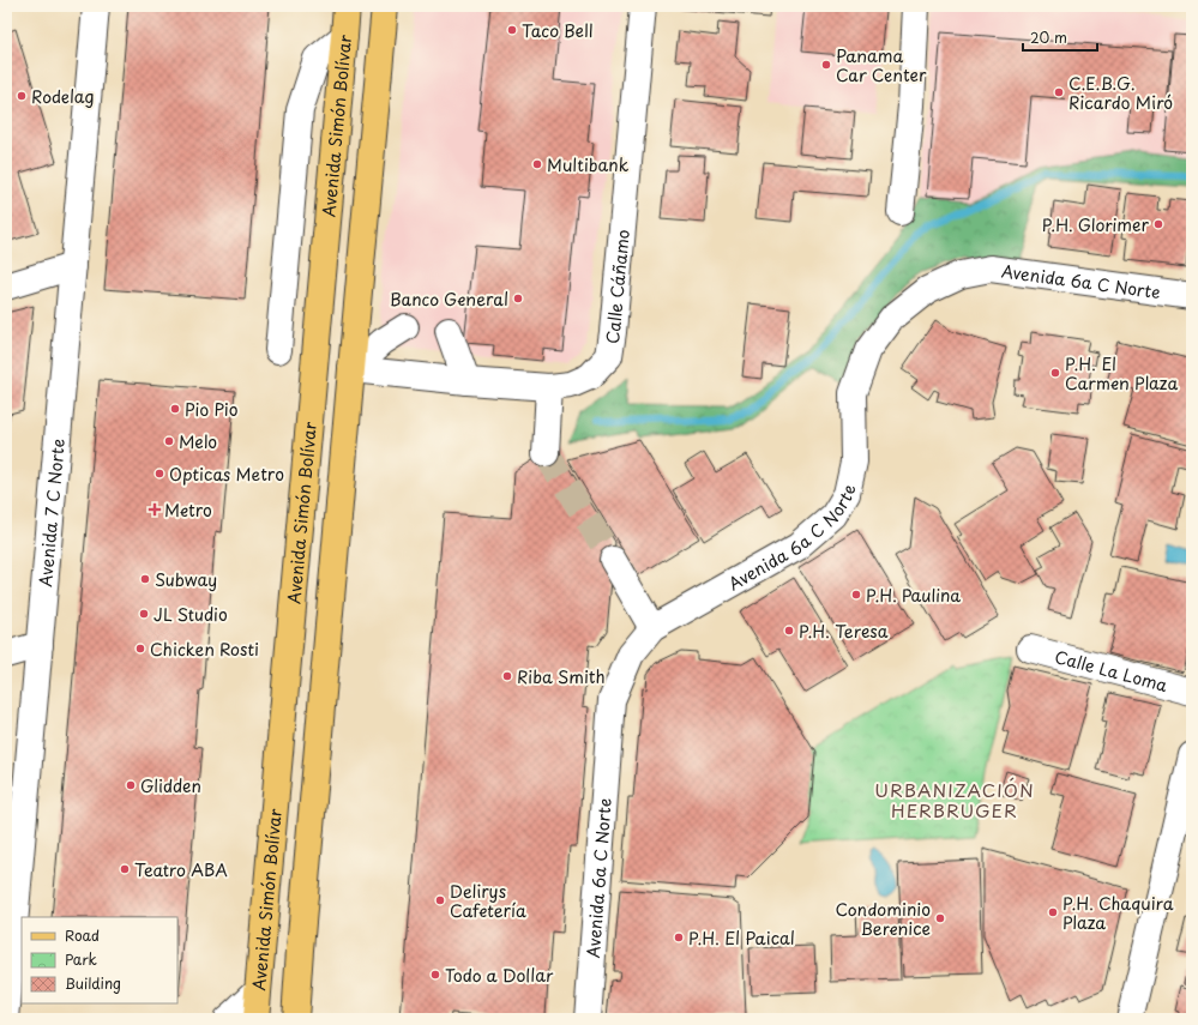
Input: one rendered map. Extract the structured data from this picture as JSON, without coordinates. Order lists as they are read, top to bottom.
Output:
{
  "streets": {
    "main road": ["Avenida Simón Bolívar"],
    "street": [
      "Avenida 6a C Norte",
      "Calle Cáñamo",
      "Avenida 7 C Norte",
      "Calle La Loma"
    ]
  },
  "districts": ["URBANIZACIÓN HERBRUGER"],
  "places": {
    "other": [
      "Taco Bell",
      "Panama Car Center",
      "C.E.B.G. Ricardo Miró",
      "Rodelag",
      "Multibank",
      "P.H. Glorimer",
      "Banco General",
      "P.H. El Carmen Plaza",
      "Pio Pio",
      "Melo",
      "Opticas Metro",
      "Subway",
      "P.H. Paulina",
      "JL Studio",
      "P.H. Teresa",
      "Chicken Rosti",
      "Riba Smith",
      "Glidden",
      "Teatro ABA",
      "Delirys Cafetería",
      "P.H. Chaquira Plaza",
      "Condominio Berenice",
      "P.H. El Paical",
      "Todo a Dollar"
    ],
    "health": ["Metro"]
  },
  "legend": ["Road", "Park", "Building"],
  "scale_bar": "20 m"
}
